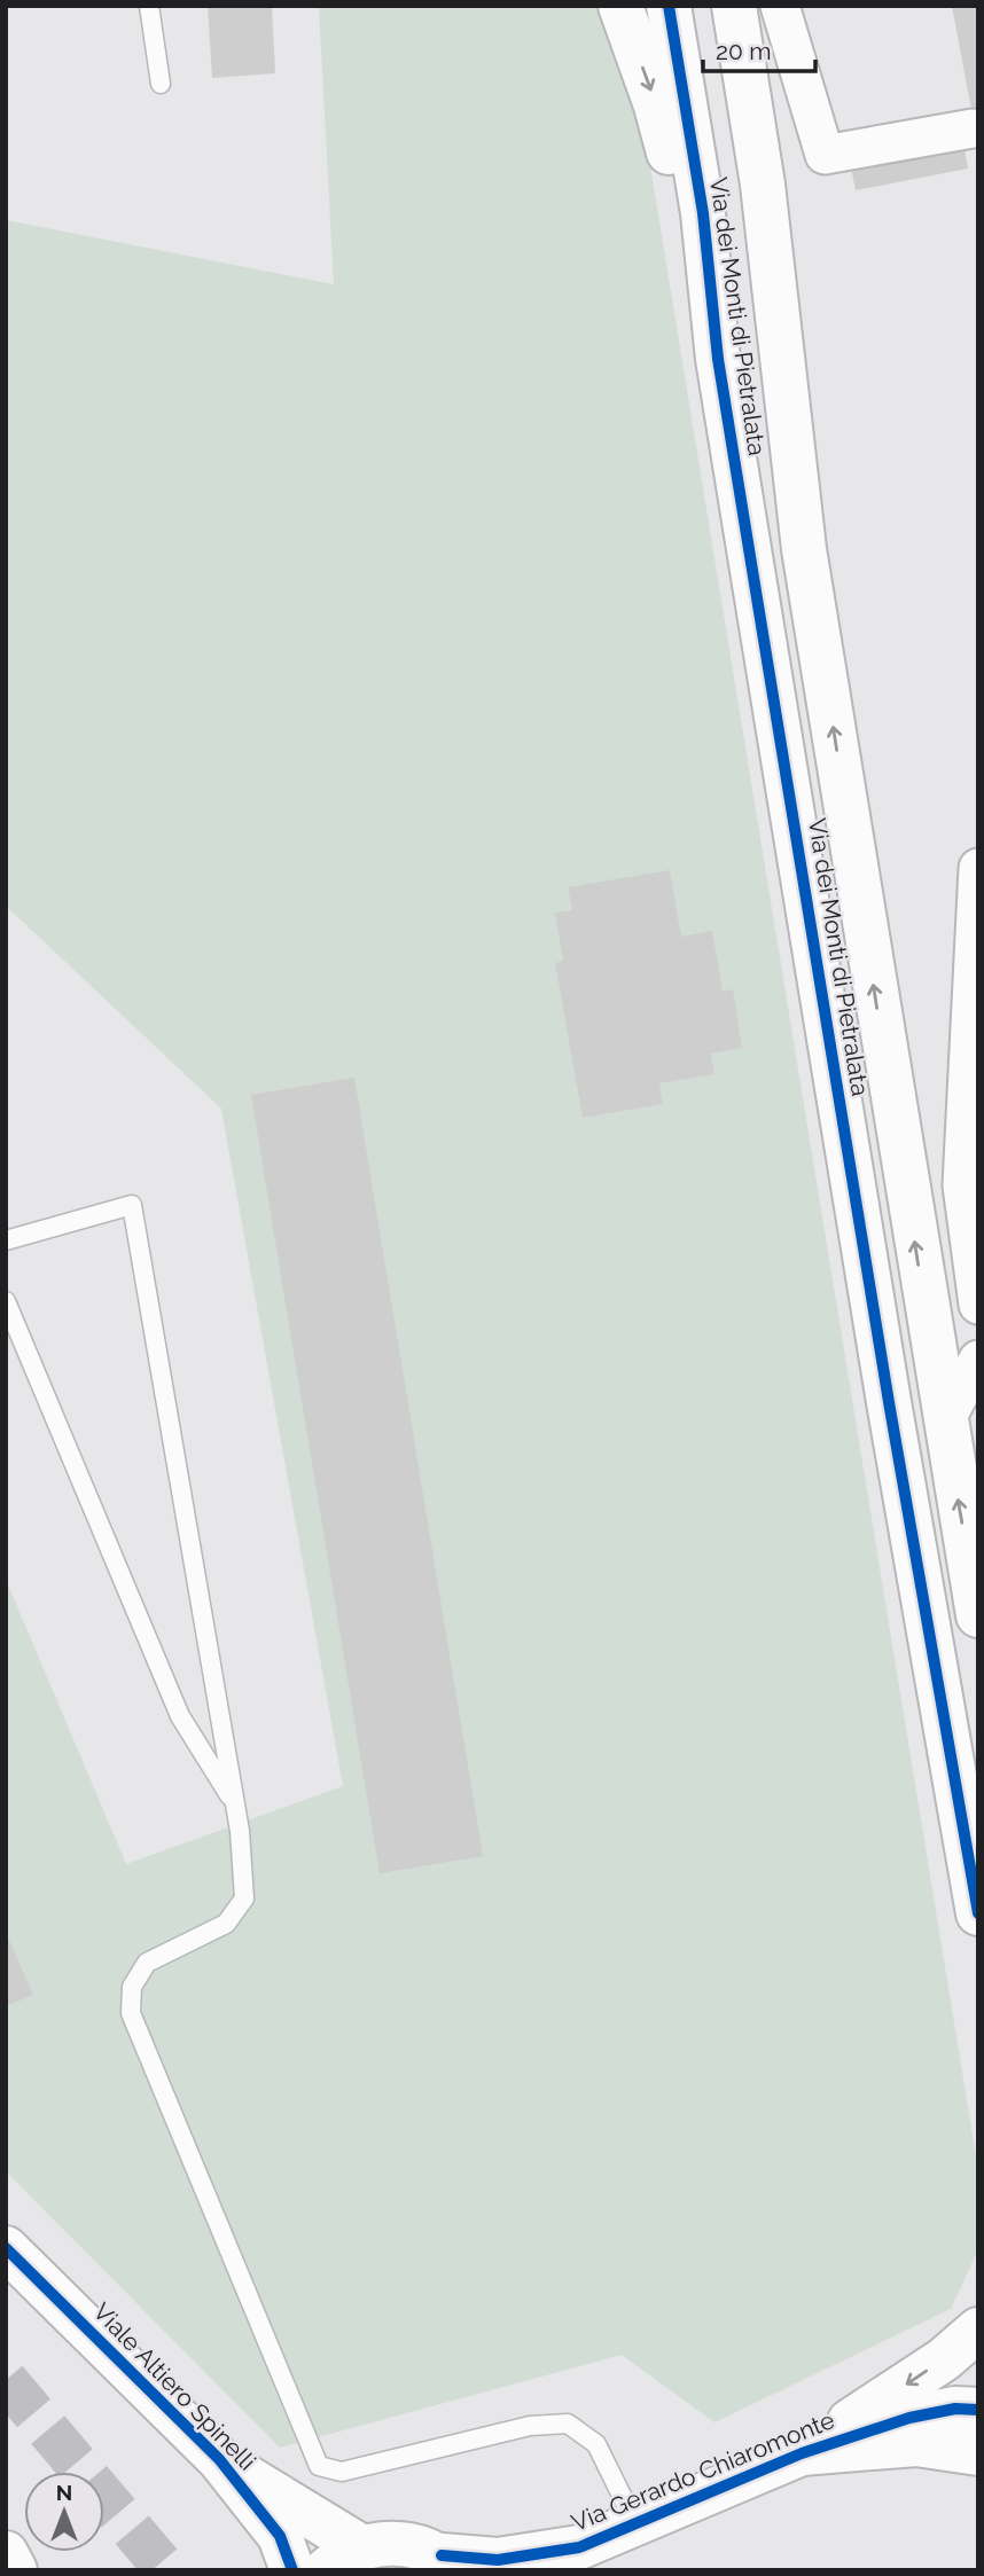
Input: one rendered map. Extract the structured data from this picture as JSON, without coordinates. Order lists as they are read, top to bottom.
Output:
{
  "streets": {
    "main road": ["Via dei Monti di Pietralata", "Viale Altiero Spinelli", "Via Gerardo Chiaromonte"]
  },
  "crossings": [
    ["Viale Altiero Spinelli", "Via Gerardo Chiaromonte"]
  ],
  "scale_bar": "20 m",
  "north": "top"
}
